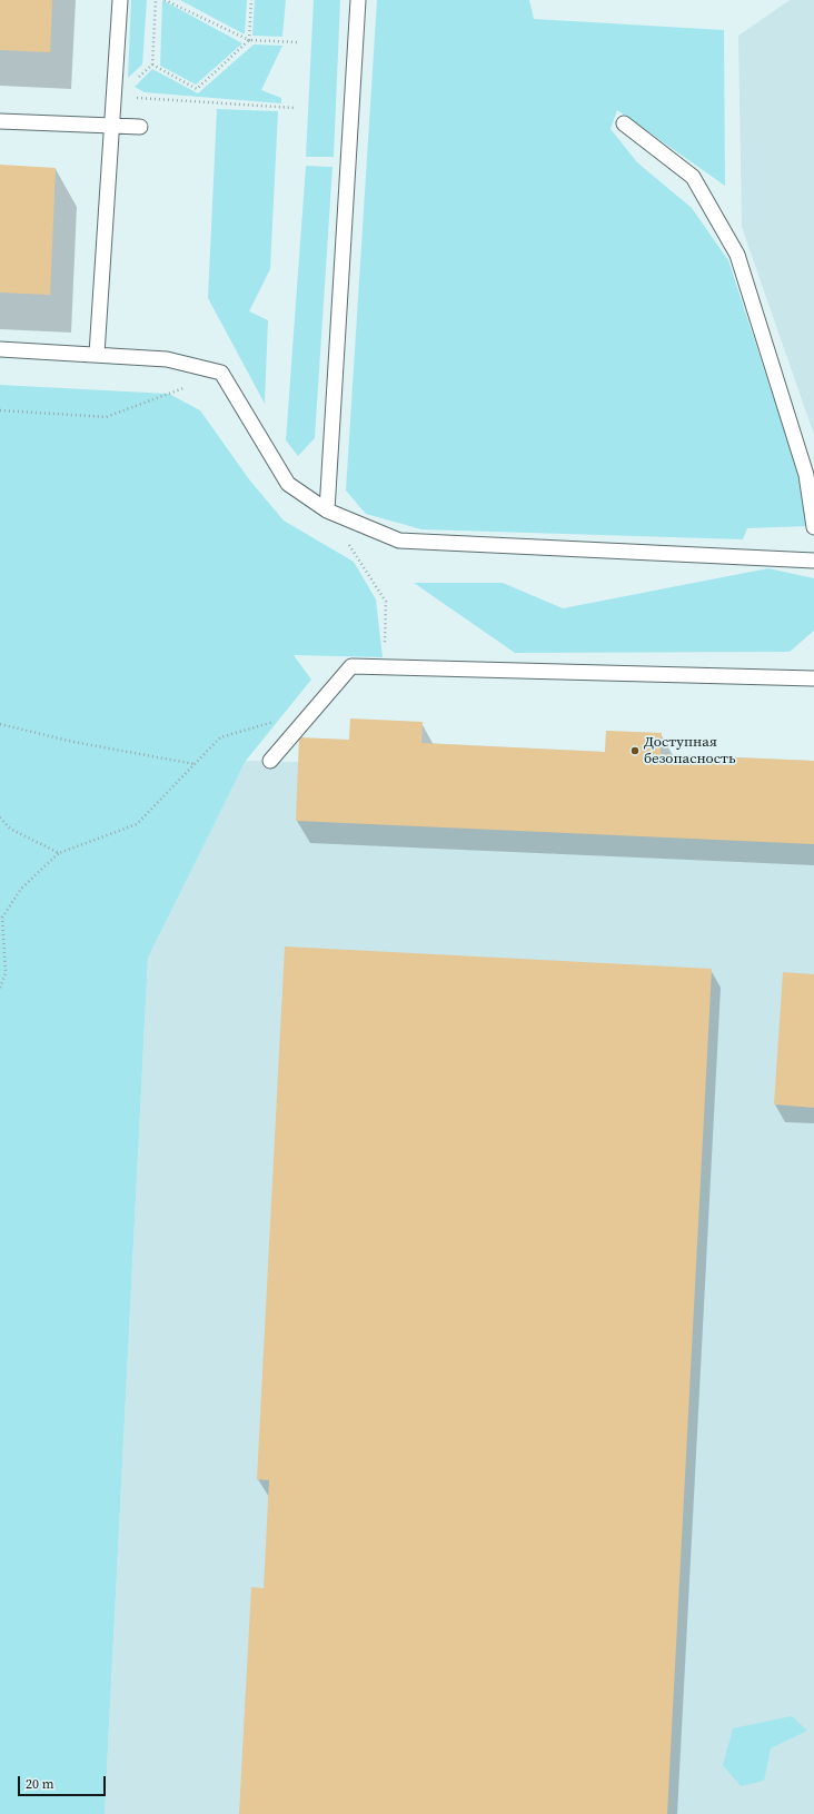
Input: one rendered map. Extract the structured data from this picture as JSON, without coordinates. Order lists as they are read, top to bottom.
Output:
{
  "places": ["Доступная безопасность"],
  "scale_bar": "20 m"
}
